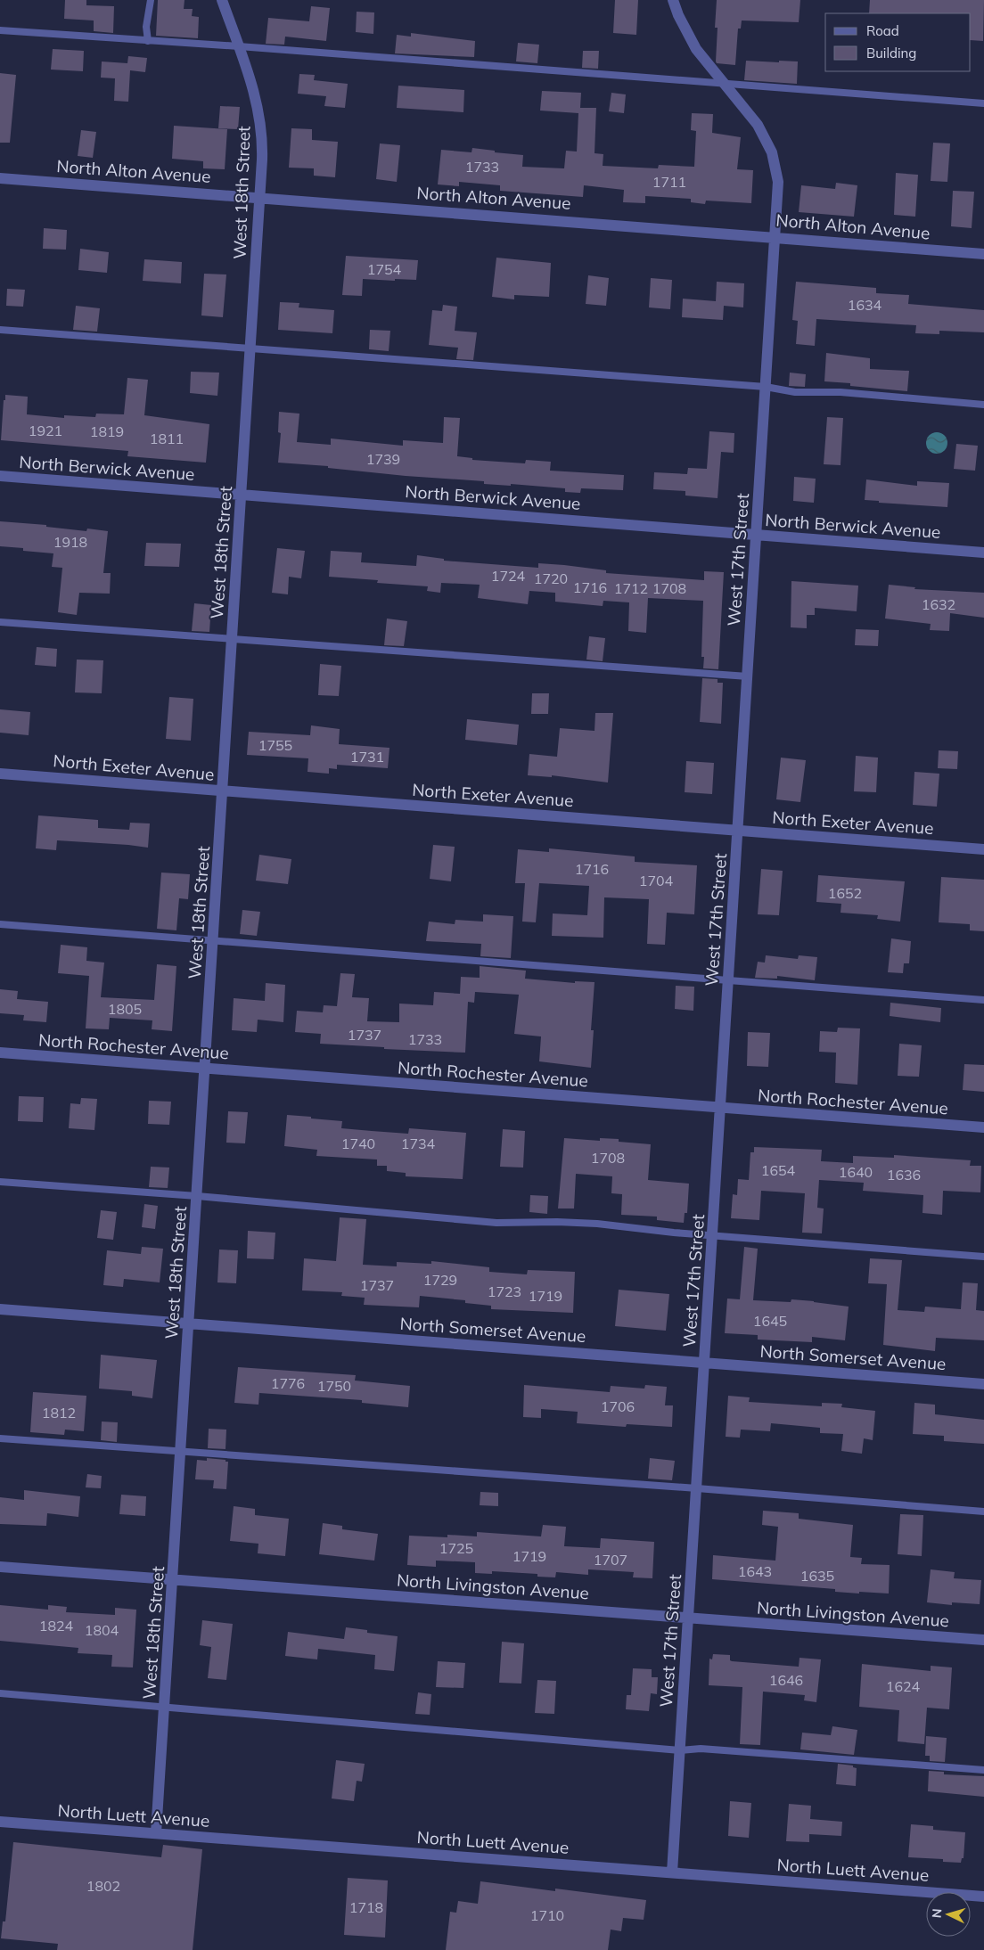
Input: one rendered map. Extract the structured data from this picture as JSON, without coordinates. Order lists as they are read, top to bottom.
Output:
{
  "streets": {
    "street": [
      "North Alton Avenue",
      "West 18th Street",
      "North Berwick Avenue",
      "West 17th Street",
      "North Exeter Avenue",
      "North Rochester Avenue",
      "North Somerset Avenue",
      "North Livingston Avenue",
      "North Luett Avenue"
    ]
  },
  "crossings": [
    ["North Alton Avenue", "West 18th Street"],
    ["North Alton Avenue", "West 17th Street"],
    ["West 18th Street", "North Berwick Avenue"],
    ["West 18th Street", "North Exeter Avenue"],
    ["West 18th Street", "North Rochester Avenue"],
    ["West 18th Street", "North Somerset Avenue"],
    ["West 18th Street", "North Livingston Avenue"],
    ["West 18th Street", "North Luett Avenue"],
    ["North Berwick Avenue", "West 17th Street"],
    ["West 17th Street", "North Exeter Avenue"],
    ["West 17th Street", "North Rochester Avenue"],
    ["West 17th Street", "North Somerset Avenue"],
    ["West 17th Street", "North Livingston Avenue"],
    ["West 17th Street", "North Luett Avenue"]
  ],
  "house_numbers": [
    "1733",
    "1711",
    "1754",
    "1634",
    "1921",
    "1819",
    "1811",
    "1739",
    "1918",
    "1724",
    "1720",
    "1716",
    "1712",
    "1708",
    "1632",
    "1755",
    "1731",
    "1716",
    "1704",
    "1652",
    "1805",
    "1737",
    "1733",
    "1740",
    "1734",
    "1708",
    "1654",
    "1640",
    "1636",
    "1729",
    "1737",
    "1723",
    "1719",
    "1645",
    "1776",
    "1750",
    "1706",
    "1812",
    "1725",
    "1719",
    "1707",
    "1643",
    "1635",
    "1824",
    "1804",
    "1646",
    "1624",
    "1802",
    "1718",
    "1710"
  ],
  "legend": ["Road", "Building"],
  "north": "left"
}
